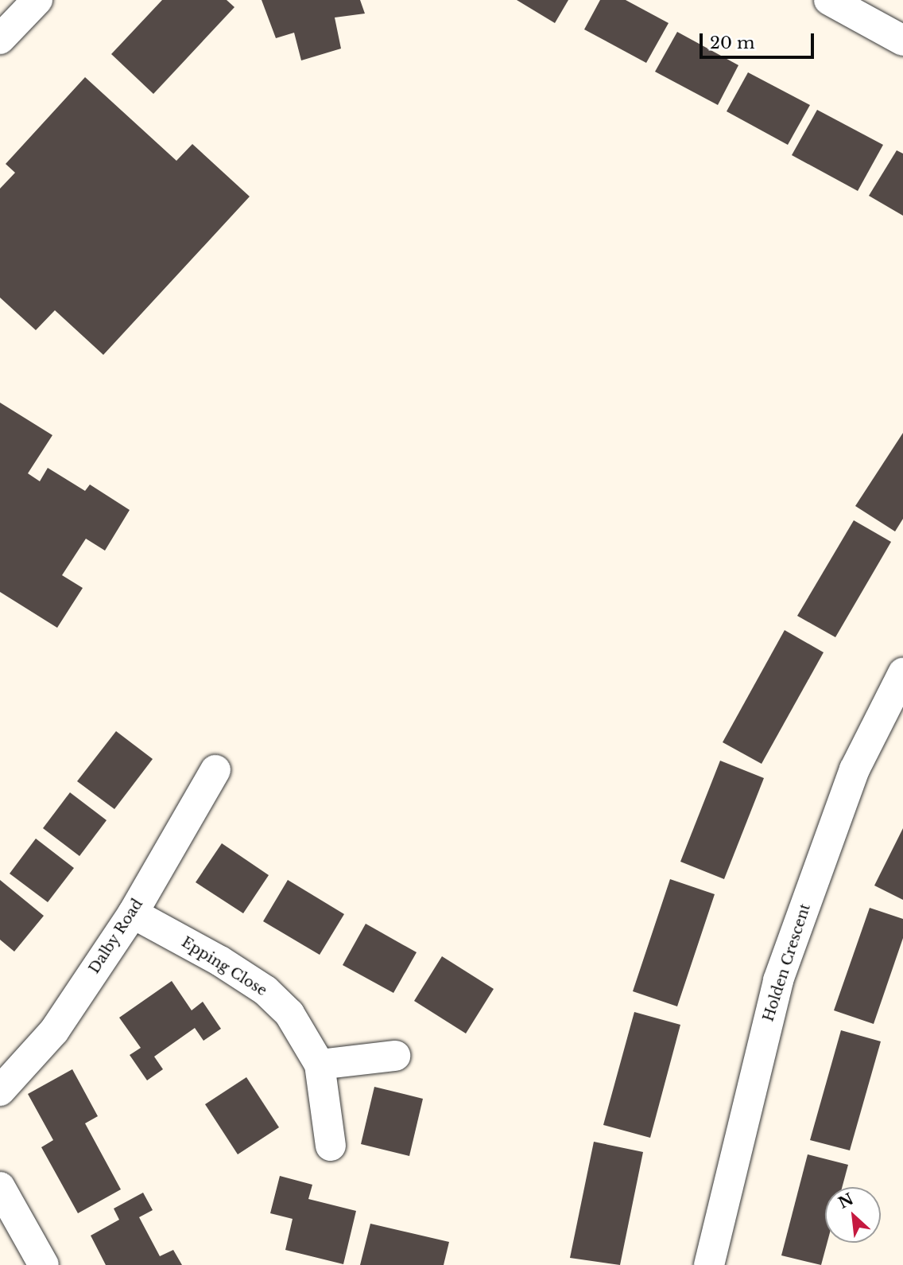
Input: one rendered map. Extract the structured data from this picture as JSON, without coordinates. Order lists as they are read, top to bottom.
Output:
{
  "streets": {
    "street": ["Dalby Road", "Holden Crescent", "Epping Close"]
  },
  "crossings": [
    ["Dalby Road", "Epping Close"]
  ],
  "scale_bar": "20 m",
  "north": "top left"
}
